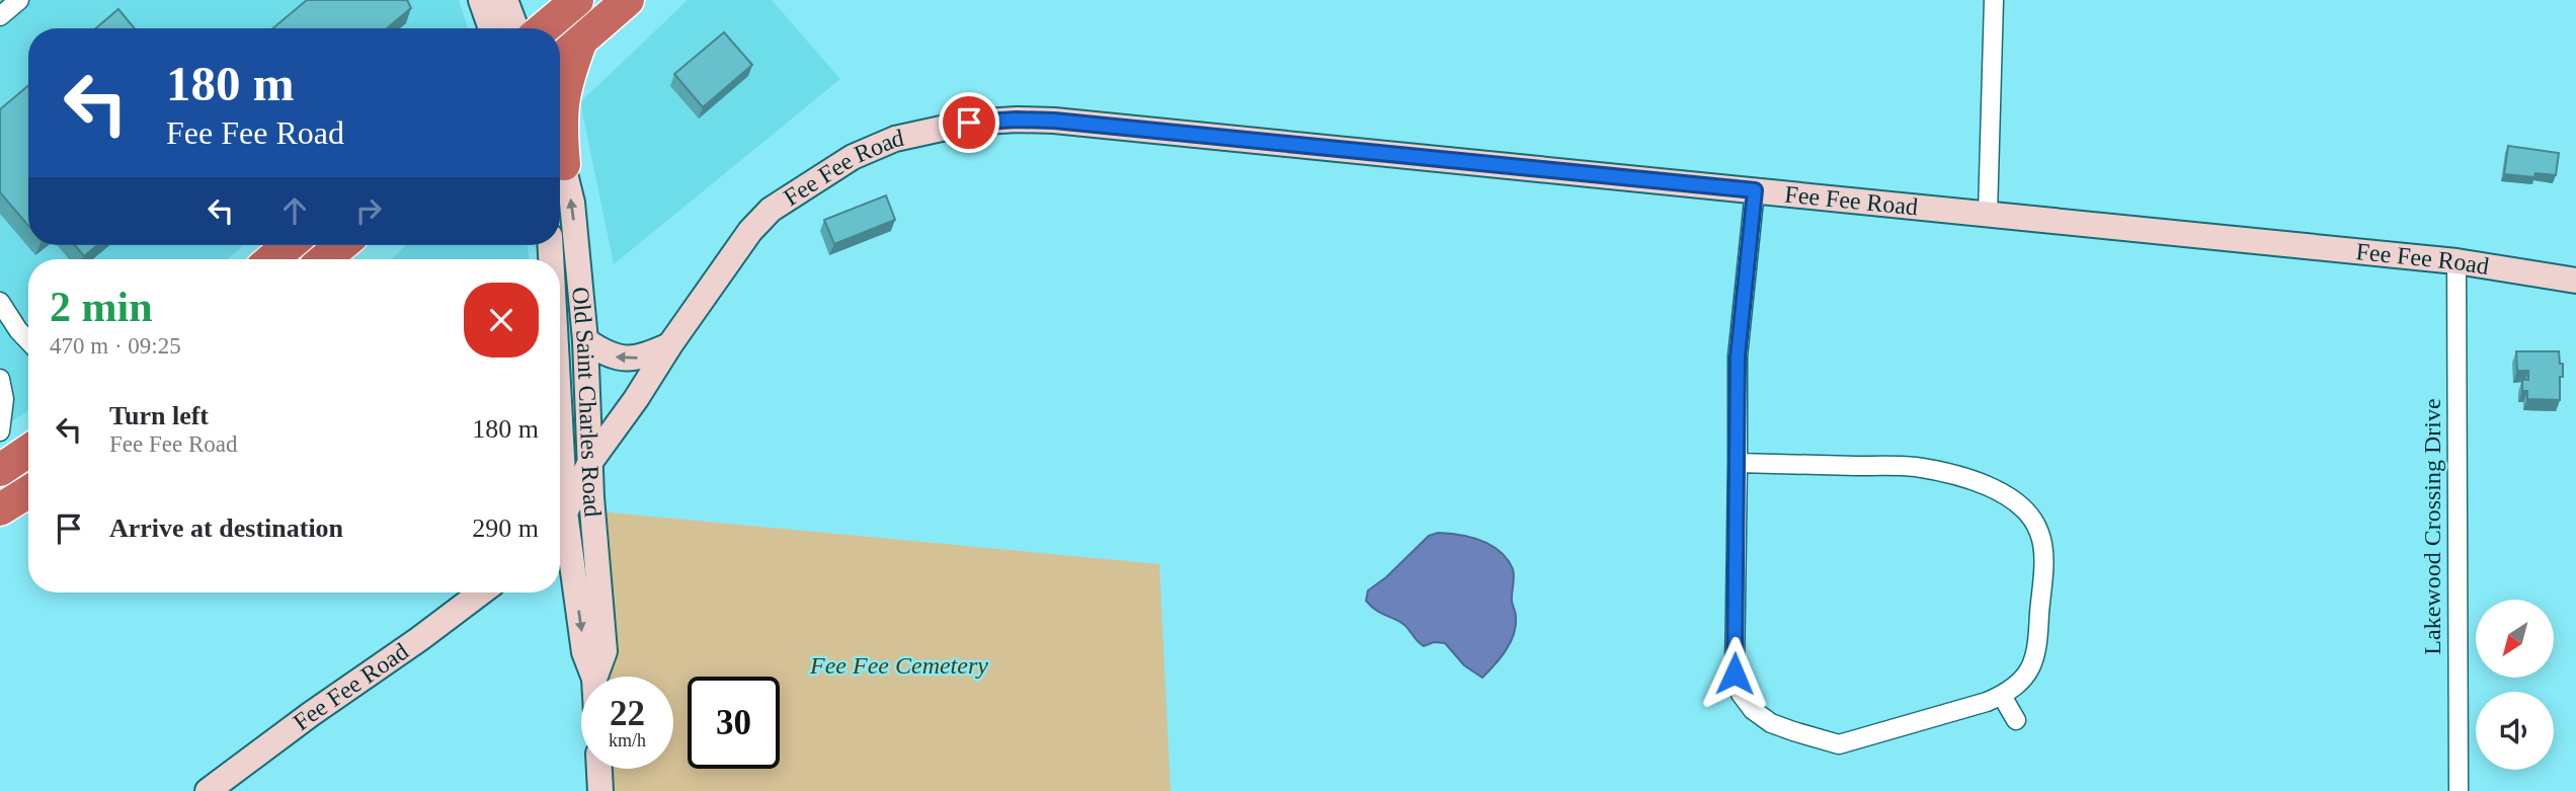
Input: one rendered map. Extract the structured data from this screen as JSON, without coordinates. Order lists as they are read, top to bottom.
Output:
{
  "streets": {
    "street": ["Fee Fee Road", "Old Saint Charles Road", "Lakewood Crossing Drive"]
  },
  "crossings": [
    ["Fee Fee Road", "Old Saint Charles Road"],
    ["Fee Fee Road", "Lakewood Crossing Drive"]
  ],
  "parks": ["Fee Fee Cemetery"],
  "north": "bottom left",
  "page": {
    "turn": ["180 m", "Fee Fee Road"],
    "heading": ["2 min", "470 m · 09:25"],
    "list": [
      {
        "name": "Turn left",
        "note": "Fee Fee Road",
        "value": "180 m"
      },
      {
        "name": "Arrive at destination",
        "value": "290 m"
      }
    ],
    "speed": "22 km/h",
    "limit": "30"
  }
}
